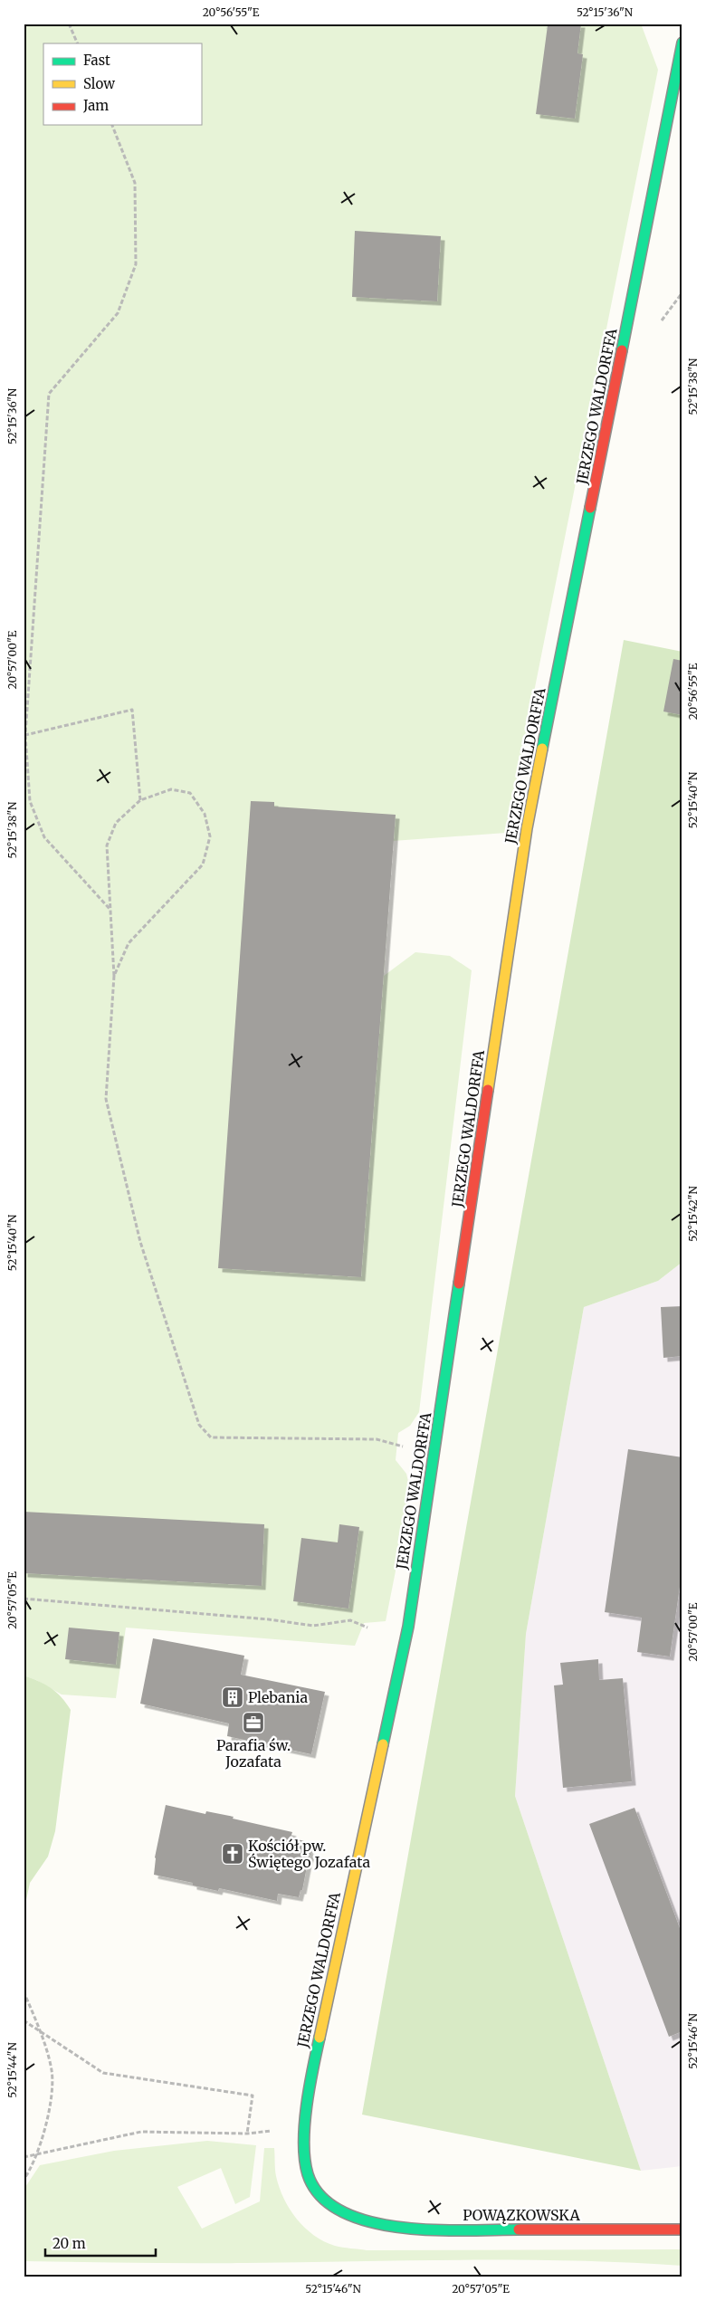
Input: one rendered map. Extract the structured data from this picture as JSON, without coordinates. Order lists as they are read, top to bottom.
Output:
{
  "streets": {
    "street": ["JERZEGO WALDORFFA", "POWĄZKOWSKA"]
  },
  "crossings": [
    ["JERZEGO WALDORFFA", "POWĄZKOWSKA"]
  ],
  "places": {
    "building": ["Plebania"],
    "office": ["Parafia św. Jozafata"],
    "church": ["Kościół pw. Świętego Jozafata"]
  },
  "legend": ["Fast", "Slow", "Jam"],
  "scale_bar": "20 m",
  "coordinates": [
    "20°56'55\"E",
    "52°15'36\"N",
    "52°15'38\"N",
    "20°57'00\"E",
    "52°15'40\"N",
    "52°15'42\"N",
    "20°57'05\"E",
    "52°15'46\"N",
    "52°15'44\"N"
  ]
}
